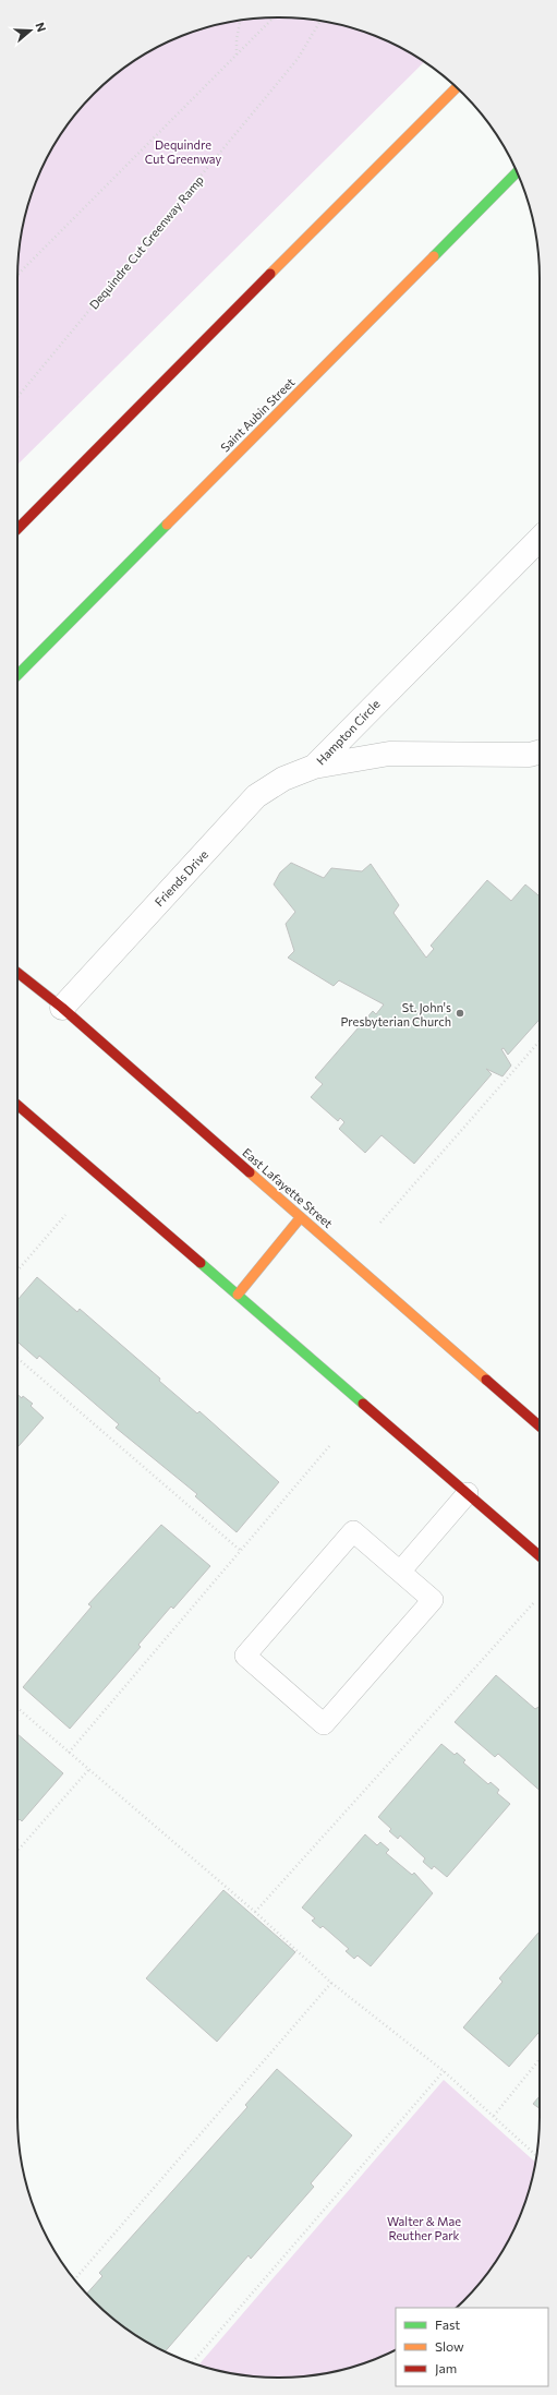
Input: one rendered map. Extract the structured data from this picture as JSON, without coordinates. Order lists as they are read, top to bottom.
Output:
{
  "streets": {
    "street": [
      "Saint Aubin Street",
      "Hampton Circle",
      "Friends Drive",
      "East Lafayette Street"
    ],
    "path": ["Dequindre Cut Greenway Ramp"]
  },
  "crossings": [
    ["Hampton Circle", "Friends Drive"],
    ["Friends Drive", "East Lafayette Street"]
  ],
  "parks": ["Dequindre Cut Greenway", "Walter & Mae Reuther Park"],
  "places": ["St. John's Presbyterian Church"],
  "legend": ["Fast", "Slow", "Jam"],
  "north": "right"
}
